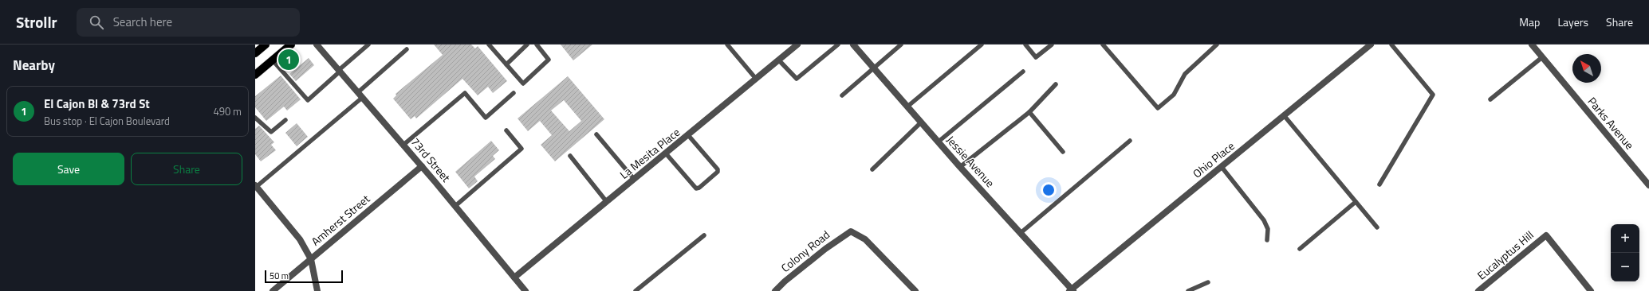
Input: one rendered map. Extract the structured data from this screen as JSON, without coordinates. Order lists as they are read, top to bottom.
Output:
{
  "streets": {
    "street": [
      "Parks Avenue",
      "La Mesita Place",
      "73rd Street",
      "Ohio Place",
      "Jessie Avenue",
      "Amherst Street",
      "Colony Road",
      "Eucalyptus Hill"
    ]
  },
  "crossings": [
    ["La Mesita Place", "73rd Street"],
    ["73rd Street", "Amherst Street"],
    ["Ohio Place", "Jessie Avenue"]
  ],
  "scale_bar": "50 m",
  "north": "top left",
  "page": {
    "header": "Strollr",
    "search": "Search here",
    "nav": ["Map", "Layers", "Share"],
    "heading": "Nearby",
    "pins": "1",
    "list": [
      {
        "mark": "1",
        "name": "El Cajon Bl & 73rd St",
        "note": "Bus stop · El Cajon Boulevard",
        "value": "490 m"
      }
    ],
    "buttons": ["Save", "Share"],
    "map_buttons": ["+", "−"],
    "scale": "50 m"
  }
}
